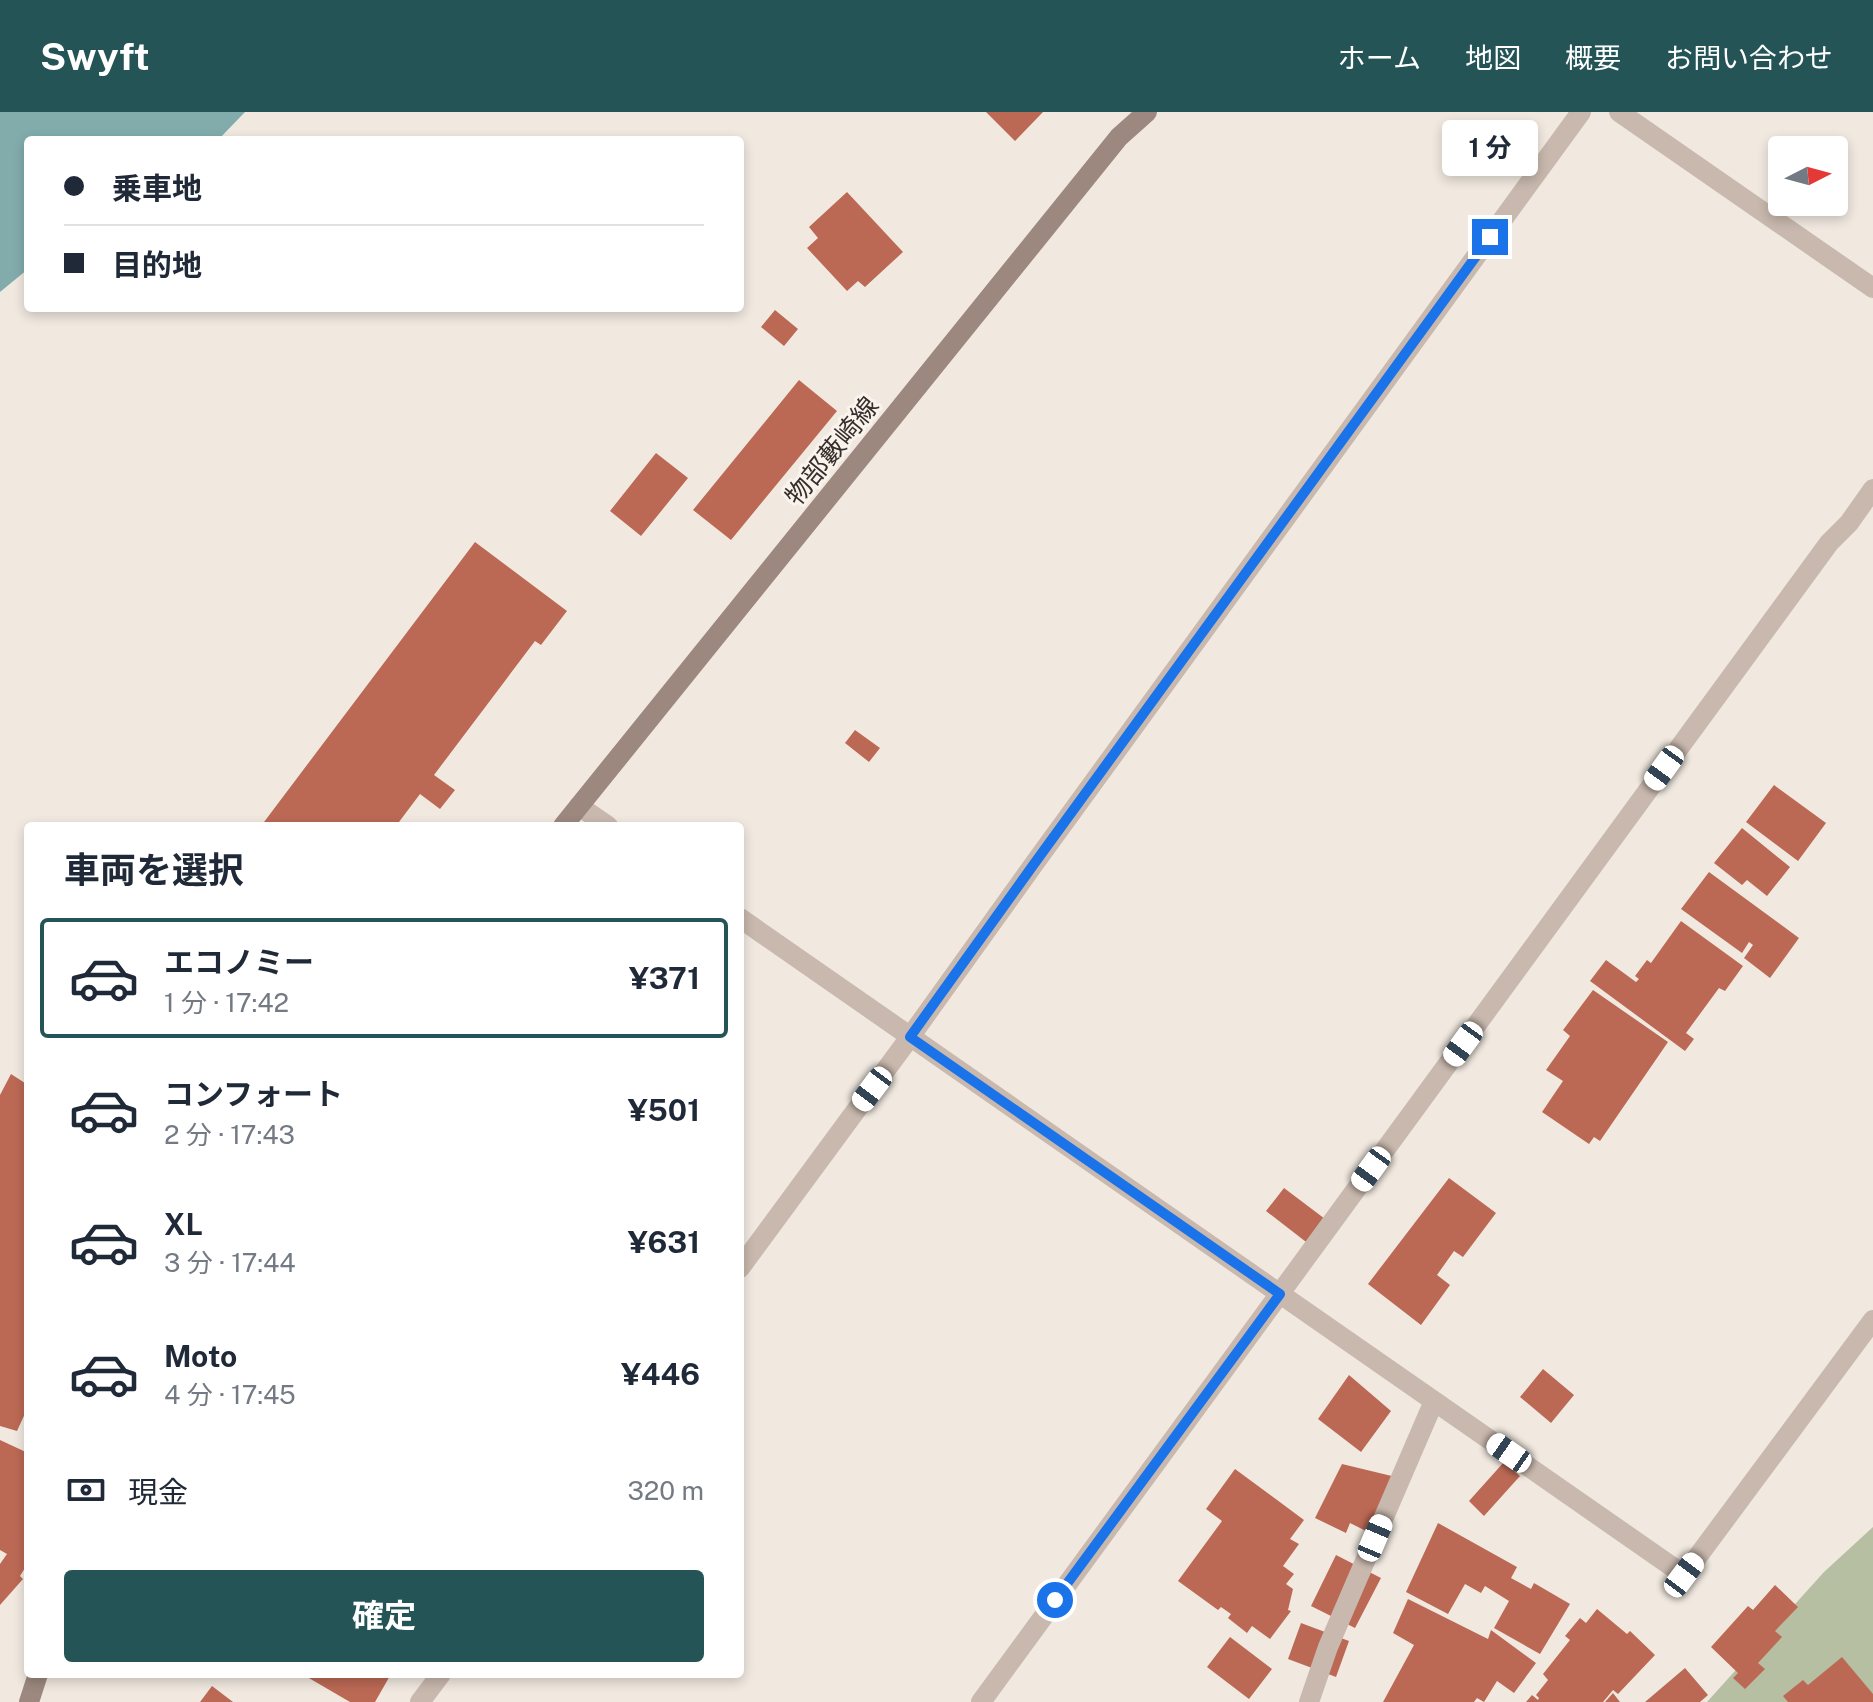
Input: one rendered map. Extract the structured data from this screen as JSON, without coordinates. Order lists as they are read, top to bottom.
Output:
{
  "streets": {
    "main road": ["物部藪崎線"]
  },
  "north": "right",
  "page": {
    "header": "Swyft",
    "nav": [
      "ホーム",
      "地図",
      "概要",
      "お問い合わせ"
    ],
    "bubble": "1 分",
    "banner": ["乗車地", "目的地"],
    "heading": "車両を選択",
    "list": [
      {
        "name": "エコノミー",
        "note": "1 分 · 17:42",
        "value": "¥371"
      },
      {
        "name": "コンフォート",
        "note": "2 分 · 17:43",
        "value": "¥501"
      },
      {
        "name": "XL",
        "note": "3 分 · 17:44",
        "value": "¥631"
      },
      {
        "name": "Moto",
        "note": "4 分 · 17:45",
        "value": "¥446"
      }
    ],
    "pay": ["現金", "320 m"],
    "buttons": "確定"
  }
}
